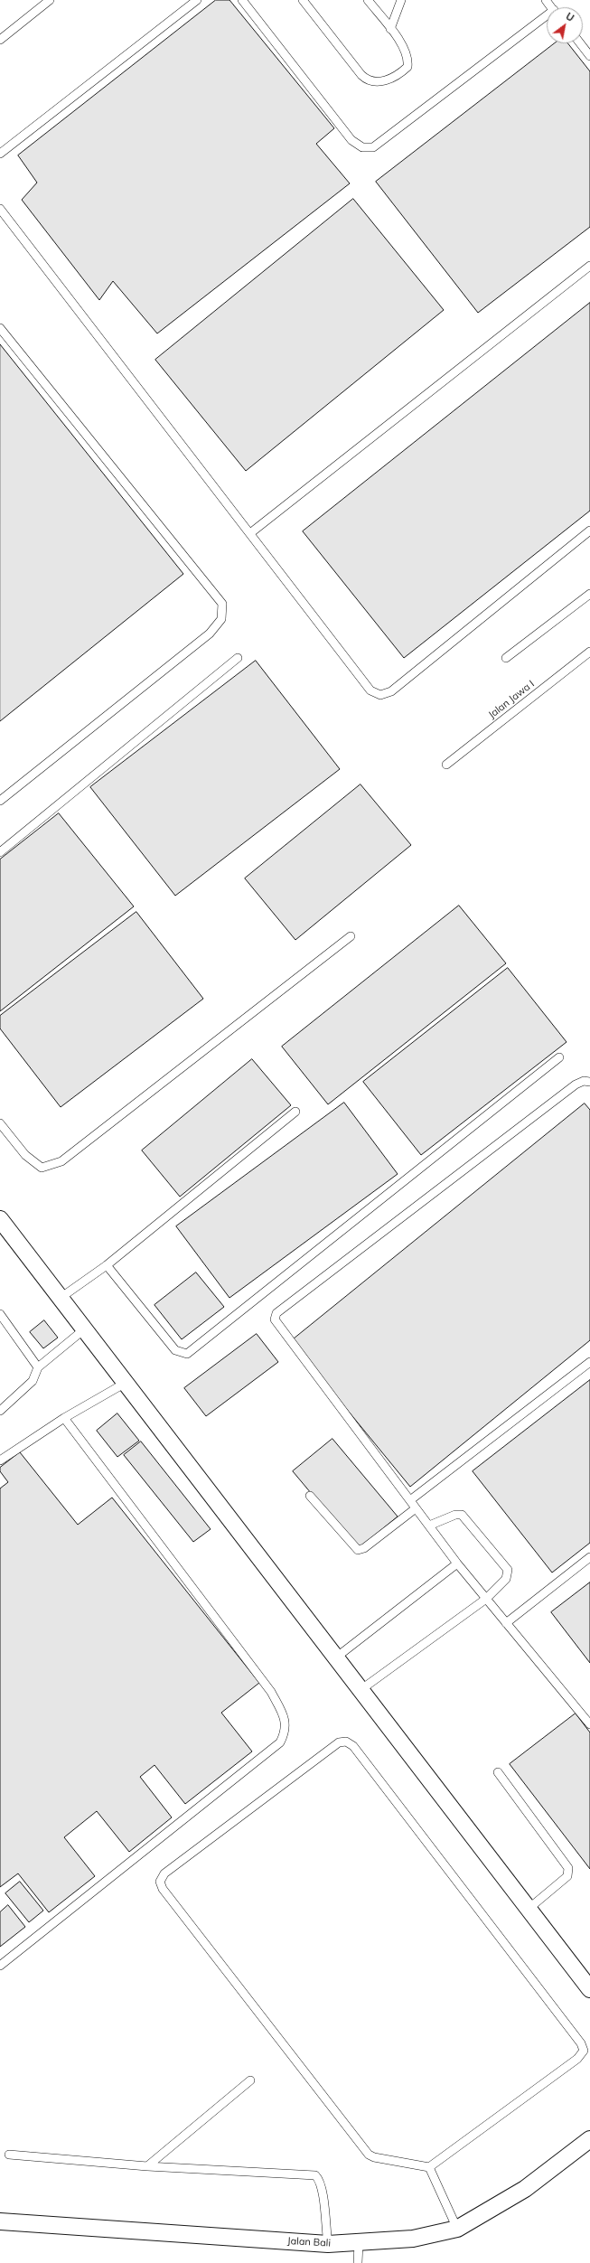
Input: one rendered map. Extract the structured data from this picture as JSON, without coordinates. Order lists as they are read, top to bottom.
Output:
{
  "streets": {
    "street": ["Jalan Bali"],
    "lane": ["Jalan Jawa I"]
  },
  "north": "top right"
}
